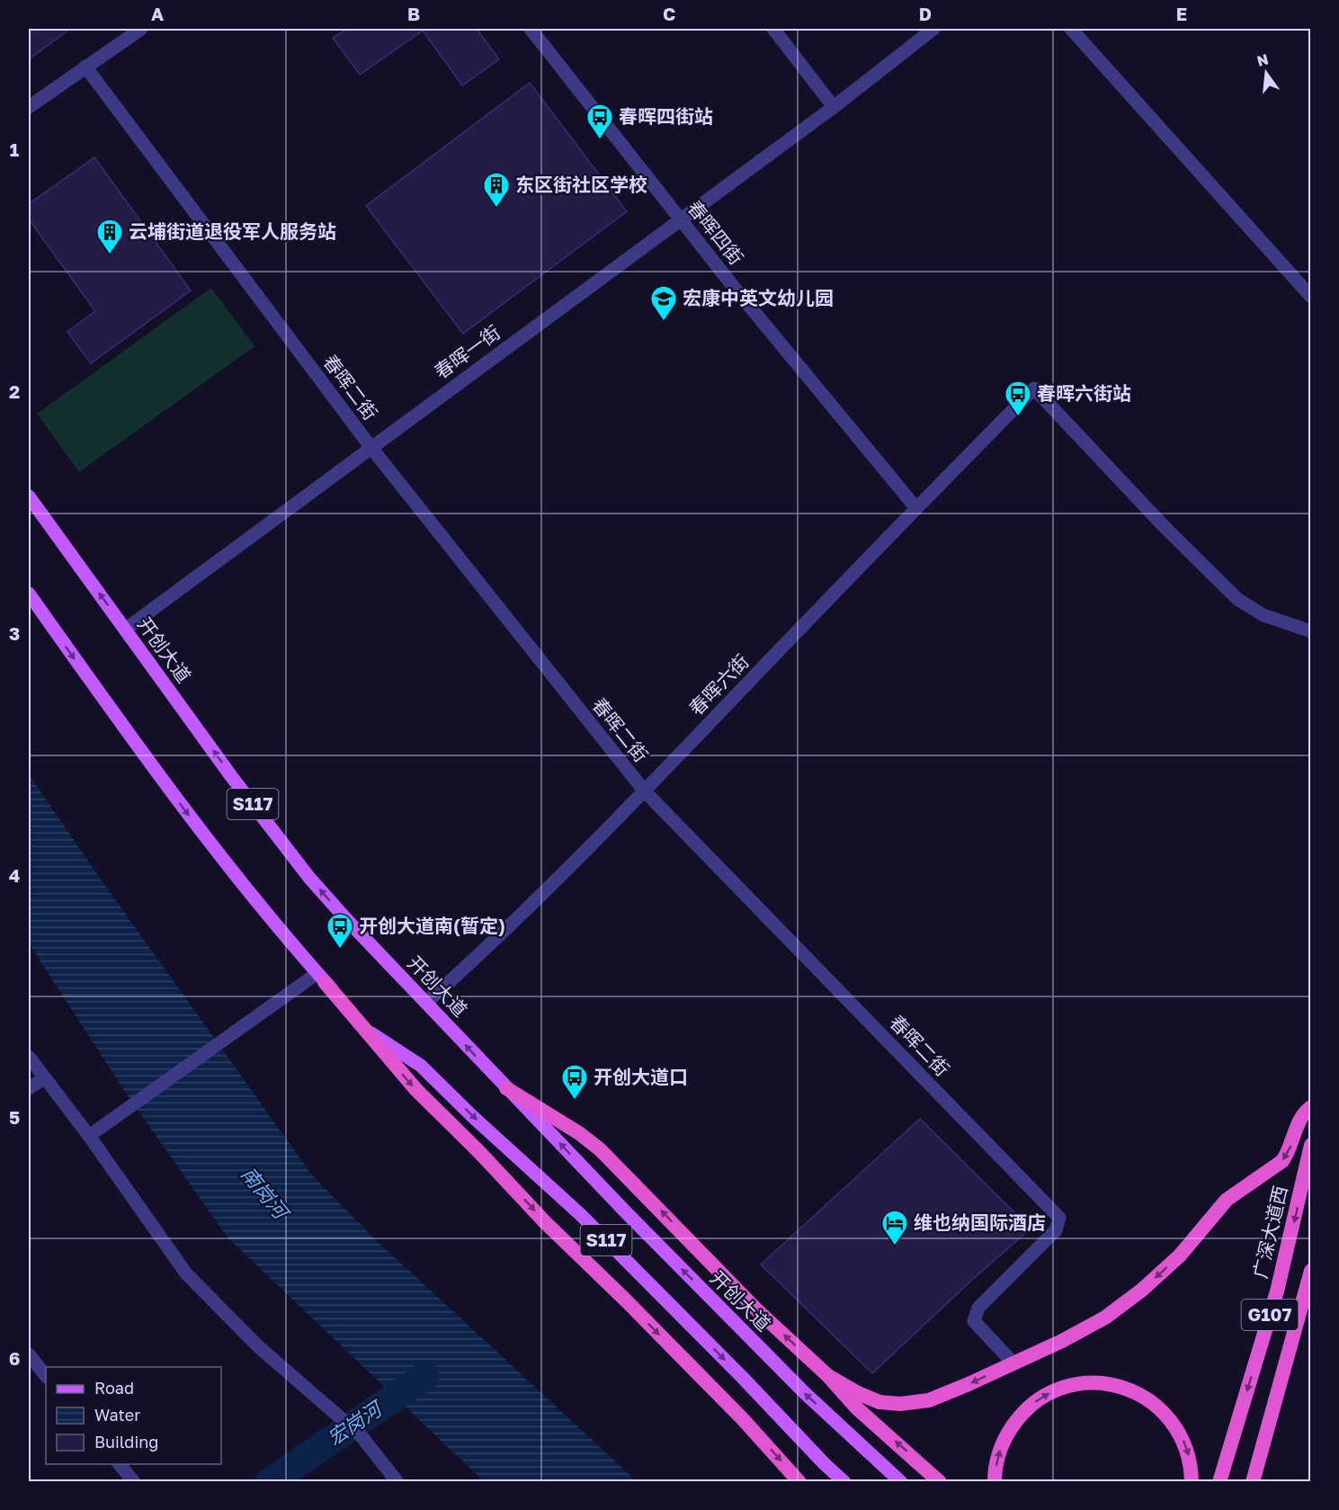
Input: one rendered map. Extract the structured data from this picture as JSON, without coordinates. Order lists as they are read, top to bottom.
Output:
{
  "streets": {
    "highway": ["广深大道西", "G107"],
    "main road": ["开创大道", "S117"],
    "street": [
      "春晖四街",
      "春晖一街",
      "春晖二街",
      "春晖六街"
    ]
  },
  "crossings": [
    ["春晖四街", "春晖一街"],
    ["春晖四街", "春晖六街"],
    ["春晖一街", "春晖二街"],
    ["春晖一街", "开创大道"],
    ["春晖二街", "春晖六街"],
    ["开创大道", "春晖六街"]
  ],
  "water": ["南岗河", "宏岗河"],
  "places": {
    "bus stop": [
      "春晖四街站",
      "春晖六街站",
      "开创大道南(暂定)",
      "开创大道口"
    ],
    "building": ["东区街社区学校", "云埔街道退役军人服务站"],
    "school or university": ["宏康中英文幼儿园"],
    "hotel": ["维也纳国际酒店"]
  },
  "legend": ["Road", "Water", "Building"],
  "north": "top",
  "grid": {
    "columns": [
      "A",
      "B",
      "C",
      "D",
      "E"
    ],
    "rows": [
      "1",
      "2",
      "3",
      "4",
      "5",
      "6"
    ]
  }
}
